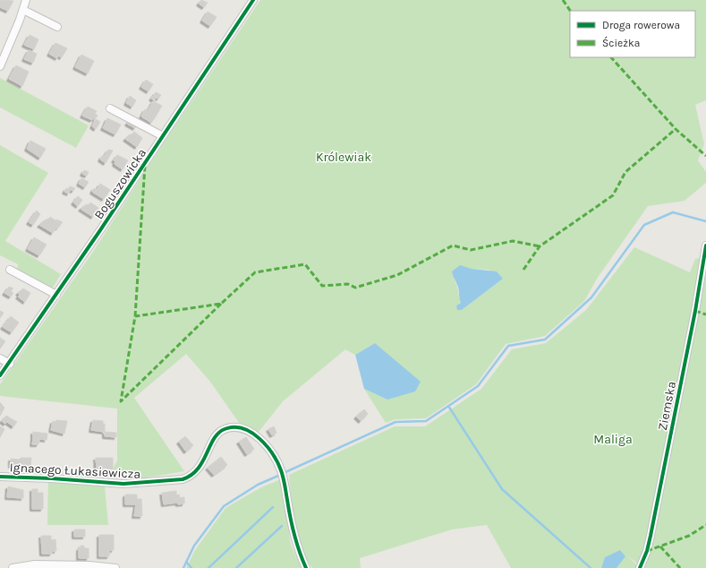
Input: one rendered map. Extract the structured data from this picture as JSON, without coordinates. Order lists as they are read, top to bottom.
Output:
{
  "streets": {
    "street": ["Boguszowicka", "Ziemska", "Ignacego Łukasiewicza"]
  },
  "parks": ["Królewiak", "Maliga"],
  "legend": ["Droga rowerowa", "Ścieżka"]
}
